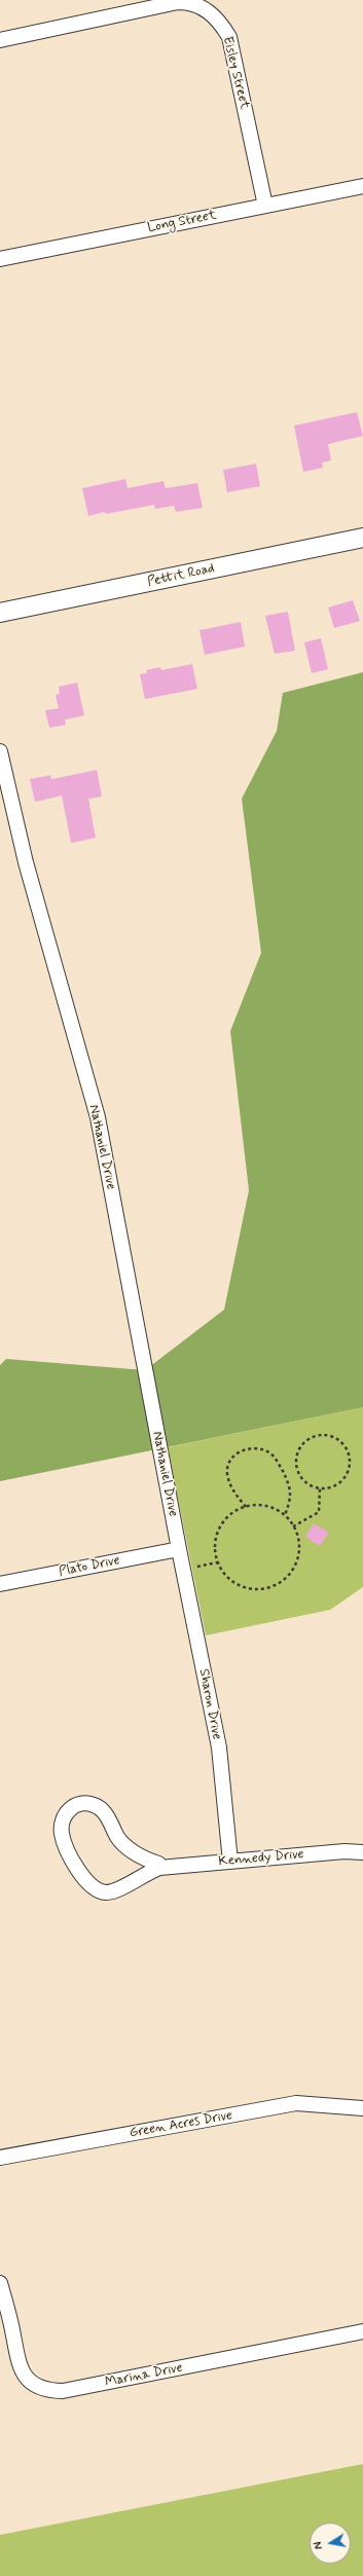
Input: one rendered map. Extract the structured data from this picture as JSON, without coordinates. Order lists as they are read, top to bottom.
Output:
{
  "streets": {
    "street": [
      "Eisley Street",
      "Long Street",
      "Pettit Road",
      "Nathaniel Drive",
      "Plato Drive",
      "Sharon Drive",
      "Kennedy Drive",
      "Green Acres Drive",
      "Marina Drive"
    ]
  },
  "crossings": [
    ["Eisley Street", "Long Street"],
    ["Nathaniel Drive", "Plato Drive"],
    ["Nathaniel Drive", "Sharon Drive"],
    ["Plato Drive", "Sharon Drive"],
    ["Sharon Drive", "Kennedy Drive"]
  ],
  "north": "left"
}
